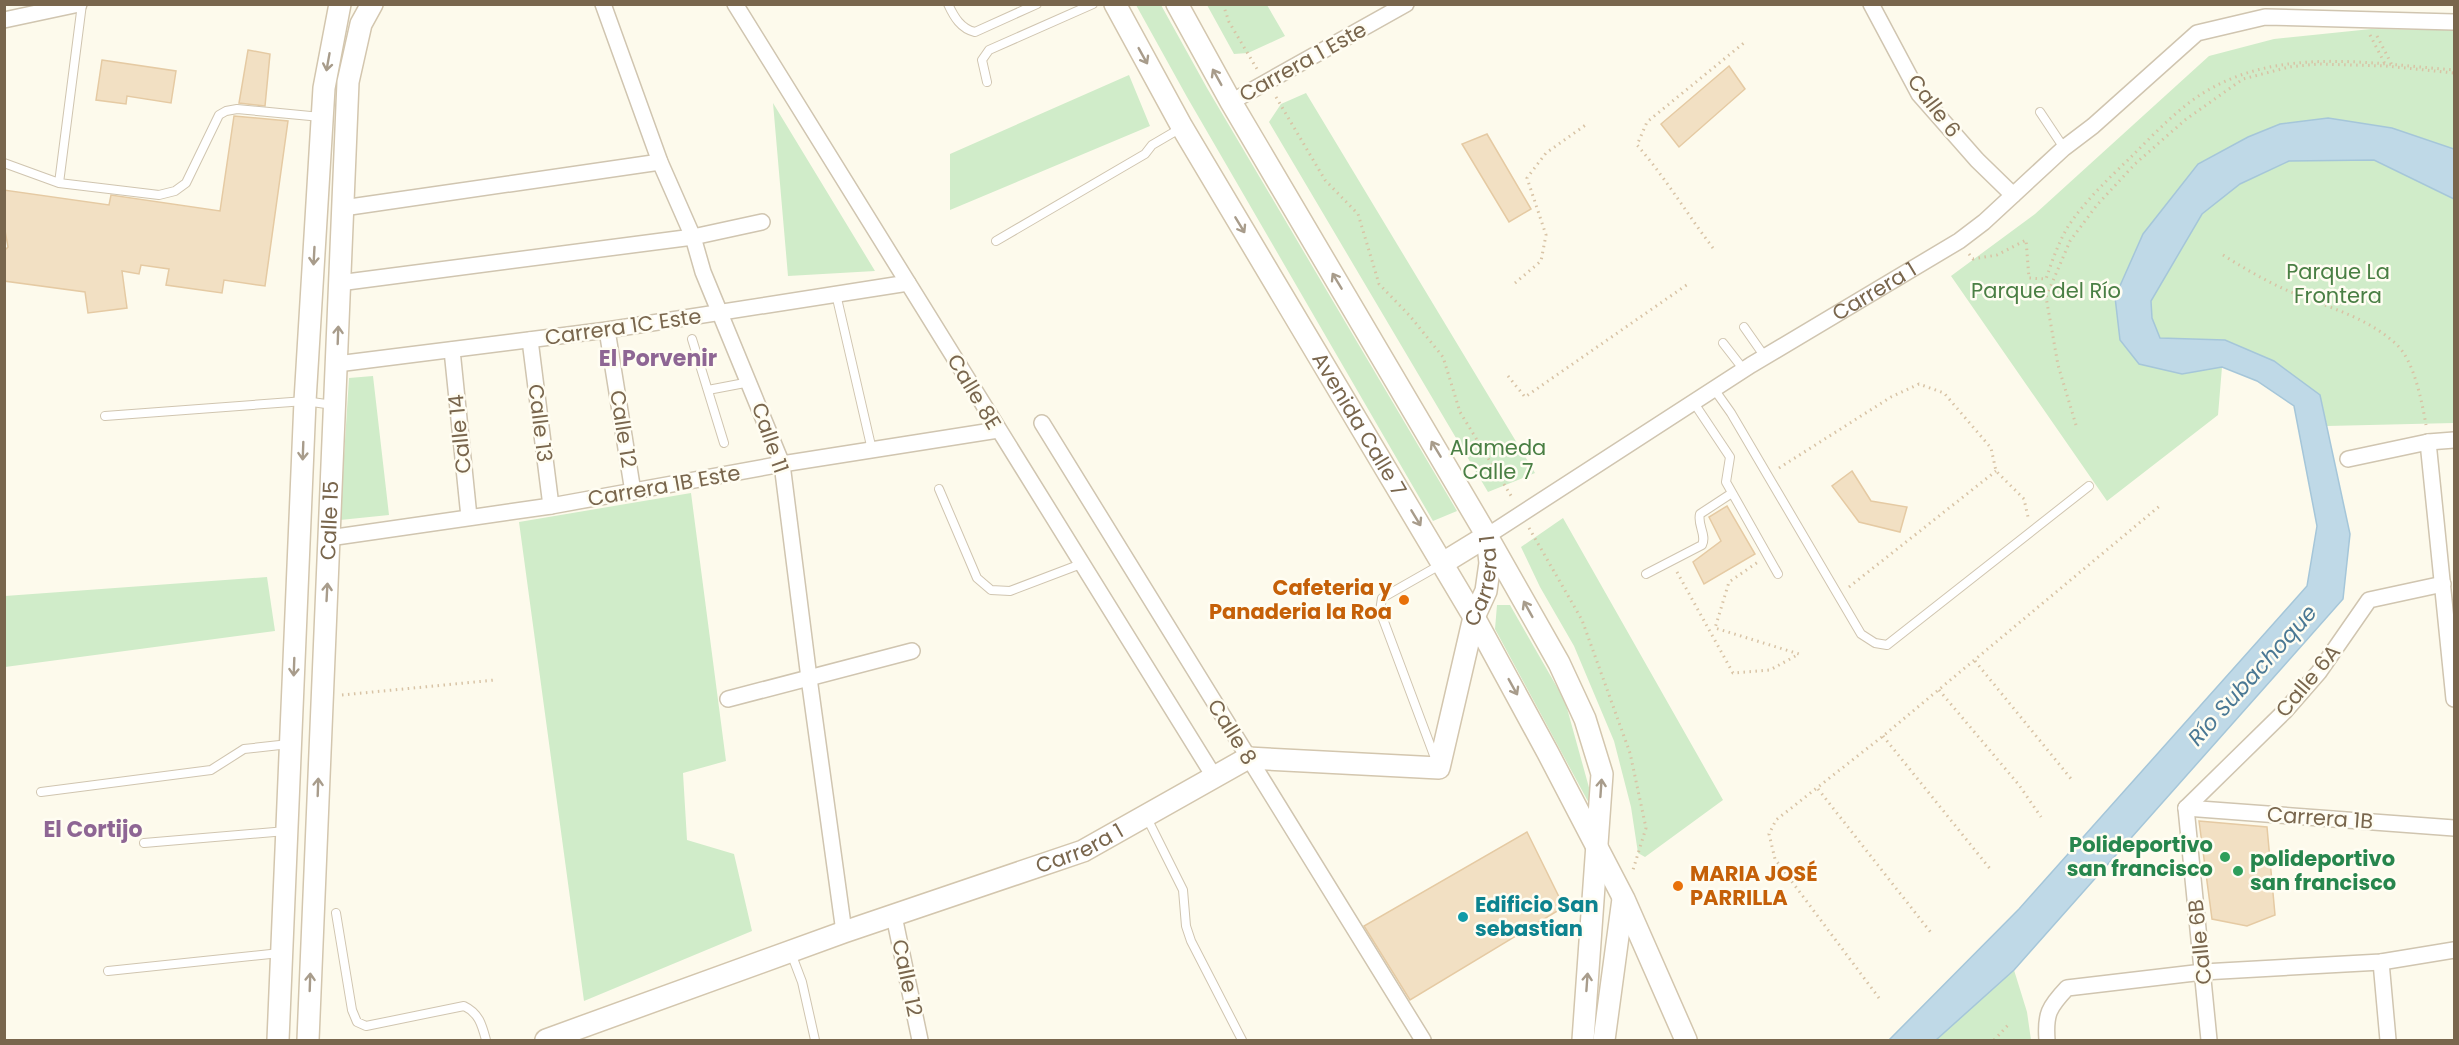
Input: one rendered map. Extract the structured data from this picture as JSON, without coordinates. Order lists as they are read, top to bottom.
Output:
{
  "streets": {
    "street": [
      "Carrera 1 Este",
      "Calle 6",
      "Carrera 1",
      "Carrera 1C Este",
      "Calle 8E",
      "Calle 13",
      "Avenida Calle 7",
      "Calle 12",
      "Calle 14",
      "Calle 11",
      "Carrera 1B Este",
      "Calle 15",
      "Calle 6A",
      "Calle 8",
      "Carrera 1B",
      "Calle 6B"
    ]
  },
  "crossings": [
    ["Calle 6", "Carrera 1"],
    ["Carrera 1", "Calle 8E"],
    ["Carrera 1", "Avenida Calle 7"],
    ["Carrera 1", "Calle 12"],
    ["Carrera 1", "Calle 11"],
    ["Carrera 1", "Calle 8"],
    ["Carrera 1C Este", "Calle 8E"],
    ["Carrera 1C Este", "Calle 13"],
    ["Carrera 1C Este", "Calle 12"],
    ["Carrera 1C Este", "Calle 14"],
    ["Carrera 1C Este", "Calle 11"],
    ["Carrera 1C Este", "Calle 15"],
    ["Calle 8E", "Carrera 1B Este"],
    ["Calle 13", "Carrera 1B Este"],
    ["Calle 12", "Carrera 1B Este"],
    ["Calle 14", "Carrera 1B Este"],
    ["Calle 11", "Carrera 1B Este"],
    ["Carrera 1B Este", "Calle 15"],
    ["Calle 6A", "Carrera 1B"],
    ["Calle 6A", "Calle 6B"],
    ["Carrera 1B", "Calle 6B"]
  ],
  "districts": ["El Porvenir", "El Cortijo"],
  "water": ["Río Subachoque"],
  "parks": ["Parque La Frontera", "Parque del Río", "Alameda Calle 7"],
  "places": [
    "Cafeteria y Panaderia la Roa",
    "Polideportivo san francisco",
    "polideportivo san francisco",
    "MARIA JOSÉ PARRILLA",
    "Edificio San sebastian"
  ]
}
